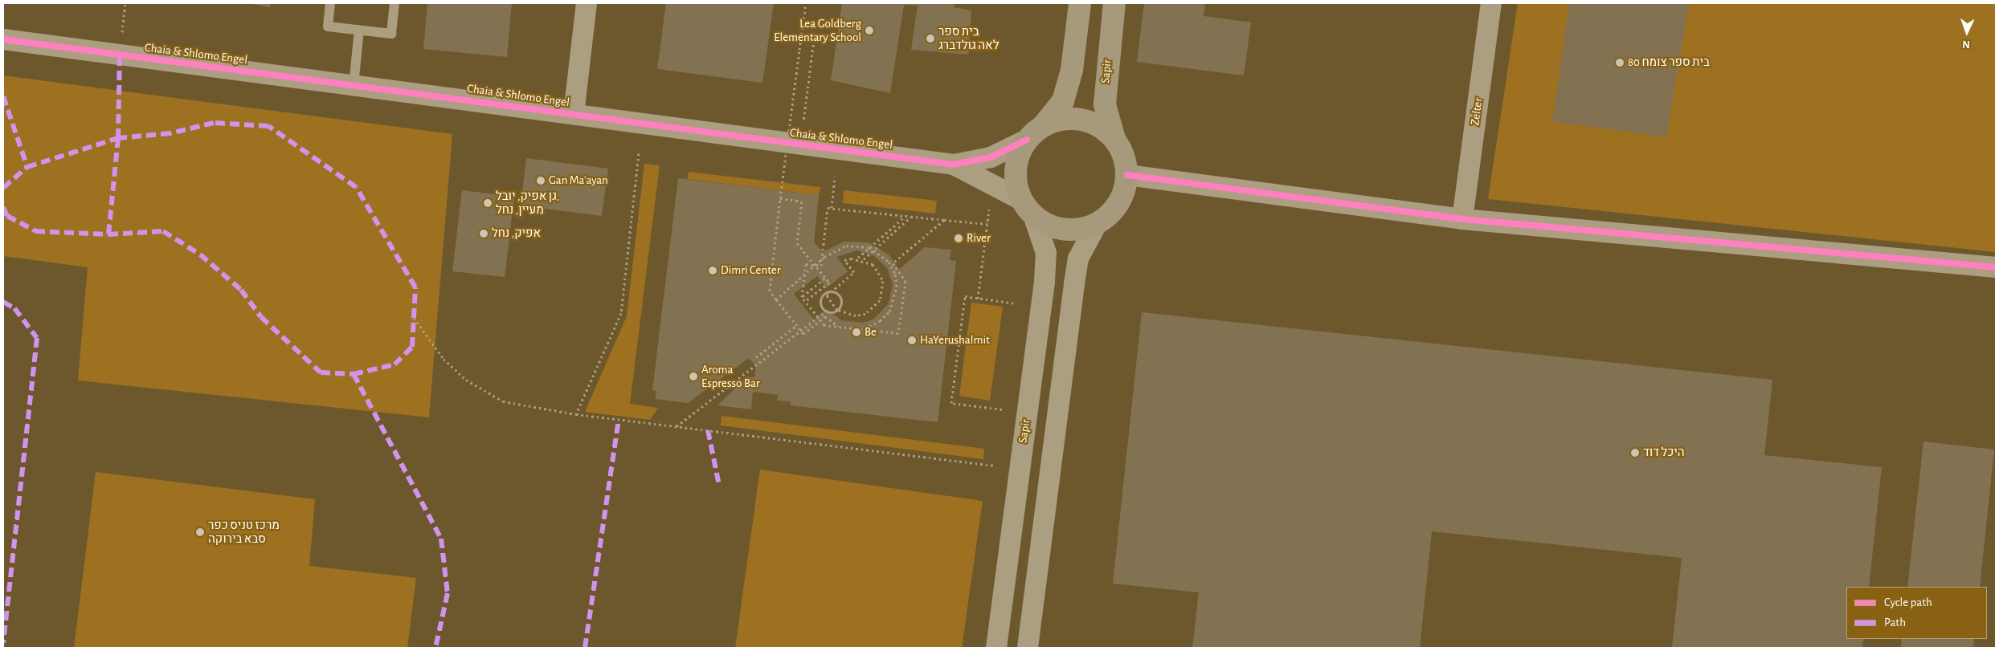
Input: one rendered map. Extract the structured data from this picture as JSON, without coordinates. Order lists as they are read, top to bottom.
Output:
{
  "streets": {
    "street": ["Chaia & Shlomo Engel", "Sapir", "Zelter"]
  },
  "crossings": [
    ["Chaia & Shlomo Engel", "Sapir"]
  ],
  "places": [
    "Lea Goldberg Elementary School",
    "בית ספר לאה גולדברג",
    "בית ספר צומח 80",
    "Gan Ma'ayan",
    "גן אפיק, יובל, מעיין, נחל",
    "אפיק, נחל",
    "River",
    "Dimri Center",
    "Be",
    "HaYerushalmit",
    "Aroma Espresso Bar",
    "היכל דוד",
    "מרכז טניס כפר סבא בירוקה"
  ],
  "legend": ["Cycle path", "Path"],
  "north": "bottom"
}
